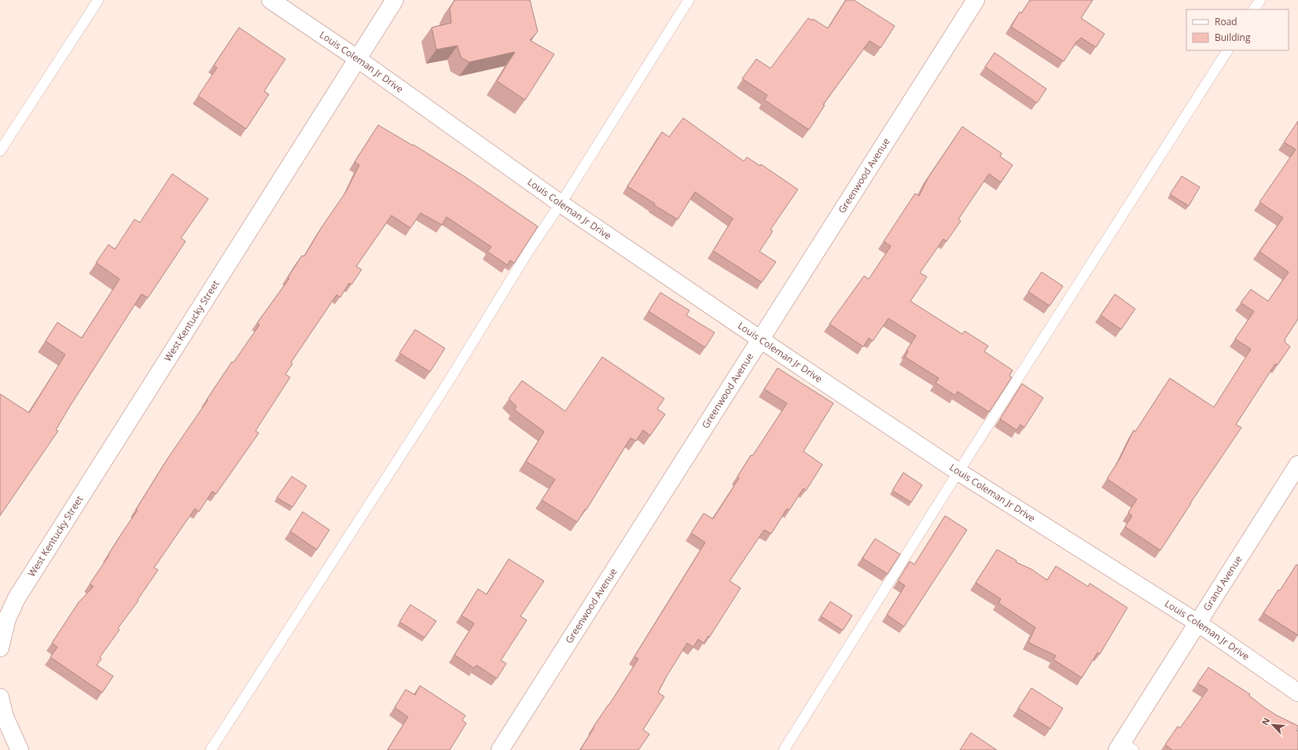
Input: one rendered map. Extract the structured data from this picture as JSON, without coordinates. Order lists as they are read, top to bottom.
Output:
{
  "streets": {
    "street": [
      "Louis Coleman Jr Drive",
      "Greenwood Avenue",
      "West Kentucky Street",
      "Grand Avenue"
    ]
  },
  "crossings": [
    ["Louis Coleman Jr Drive", "Greenwood Avenue"],
    ["Louis Coleman Jr Drive", "West Kentucky Street"],
    ["Louis Coleman Jr Drive", "Grand Avenue"]
  ],
  "legend": ["Road", "Building"],
  "north": "top left"
}
